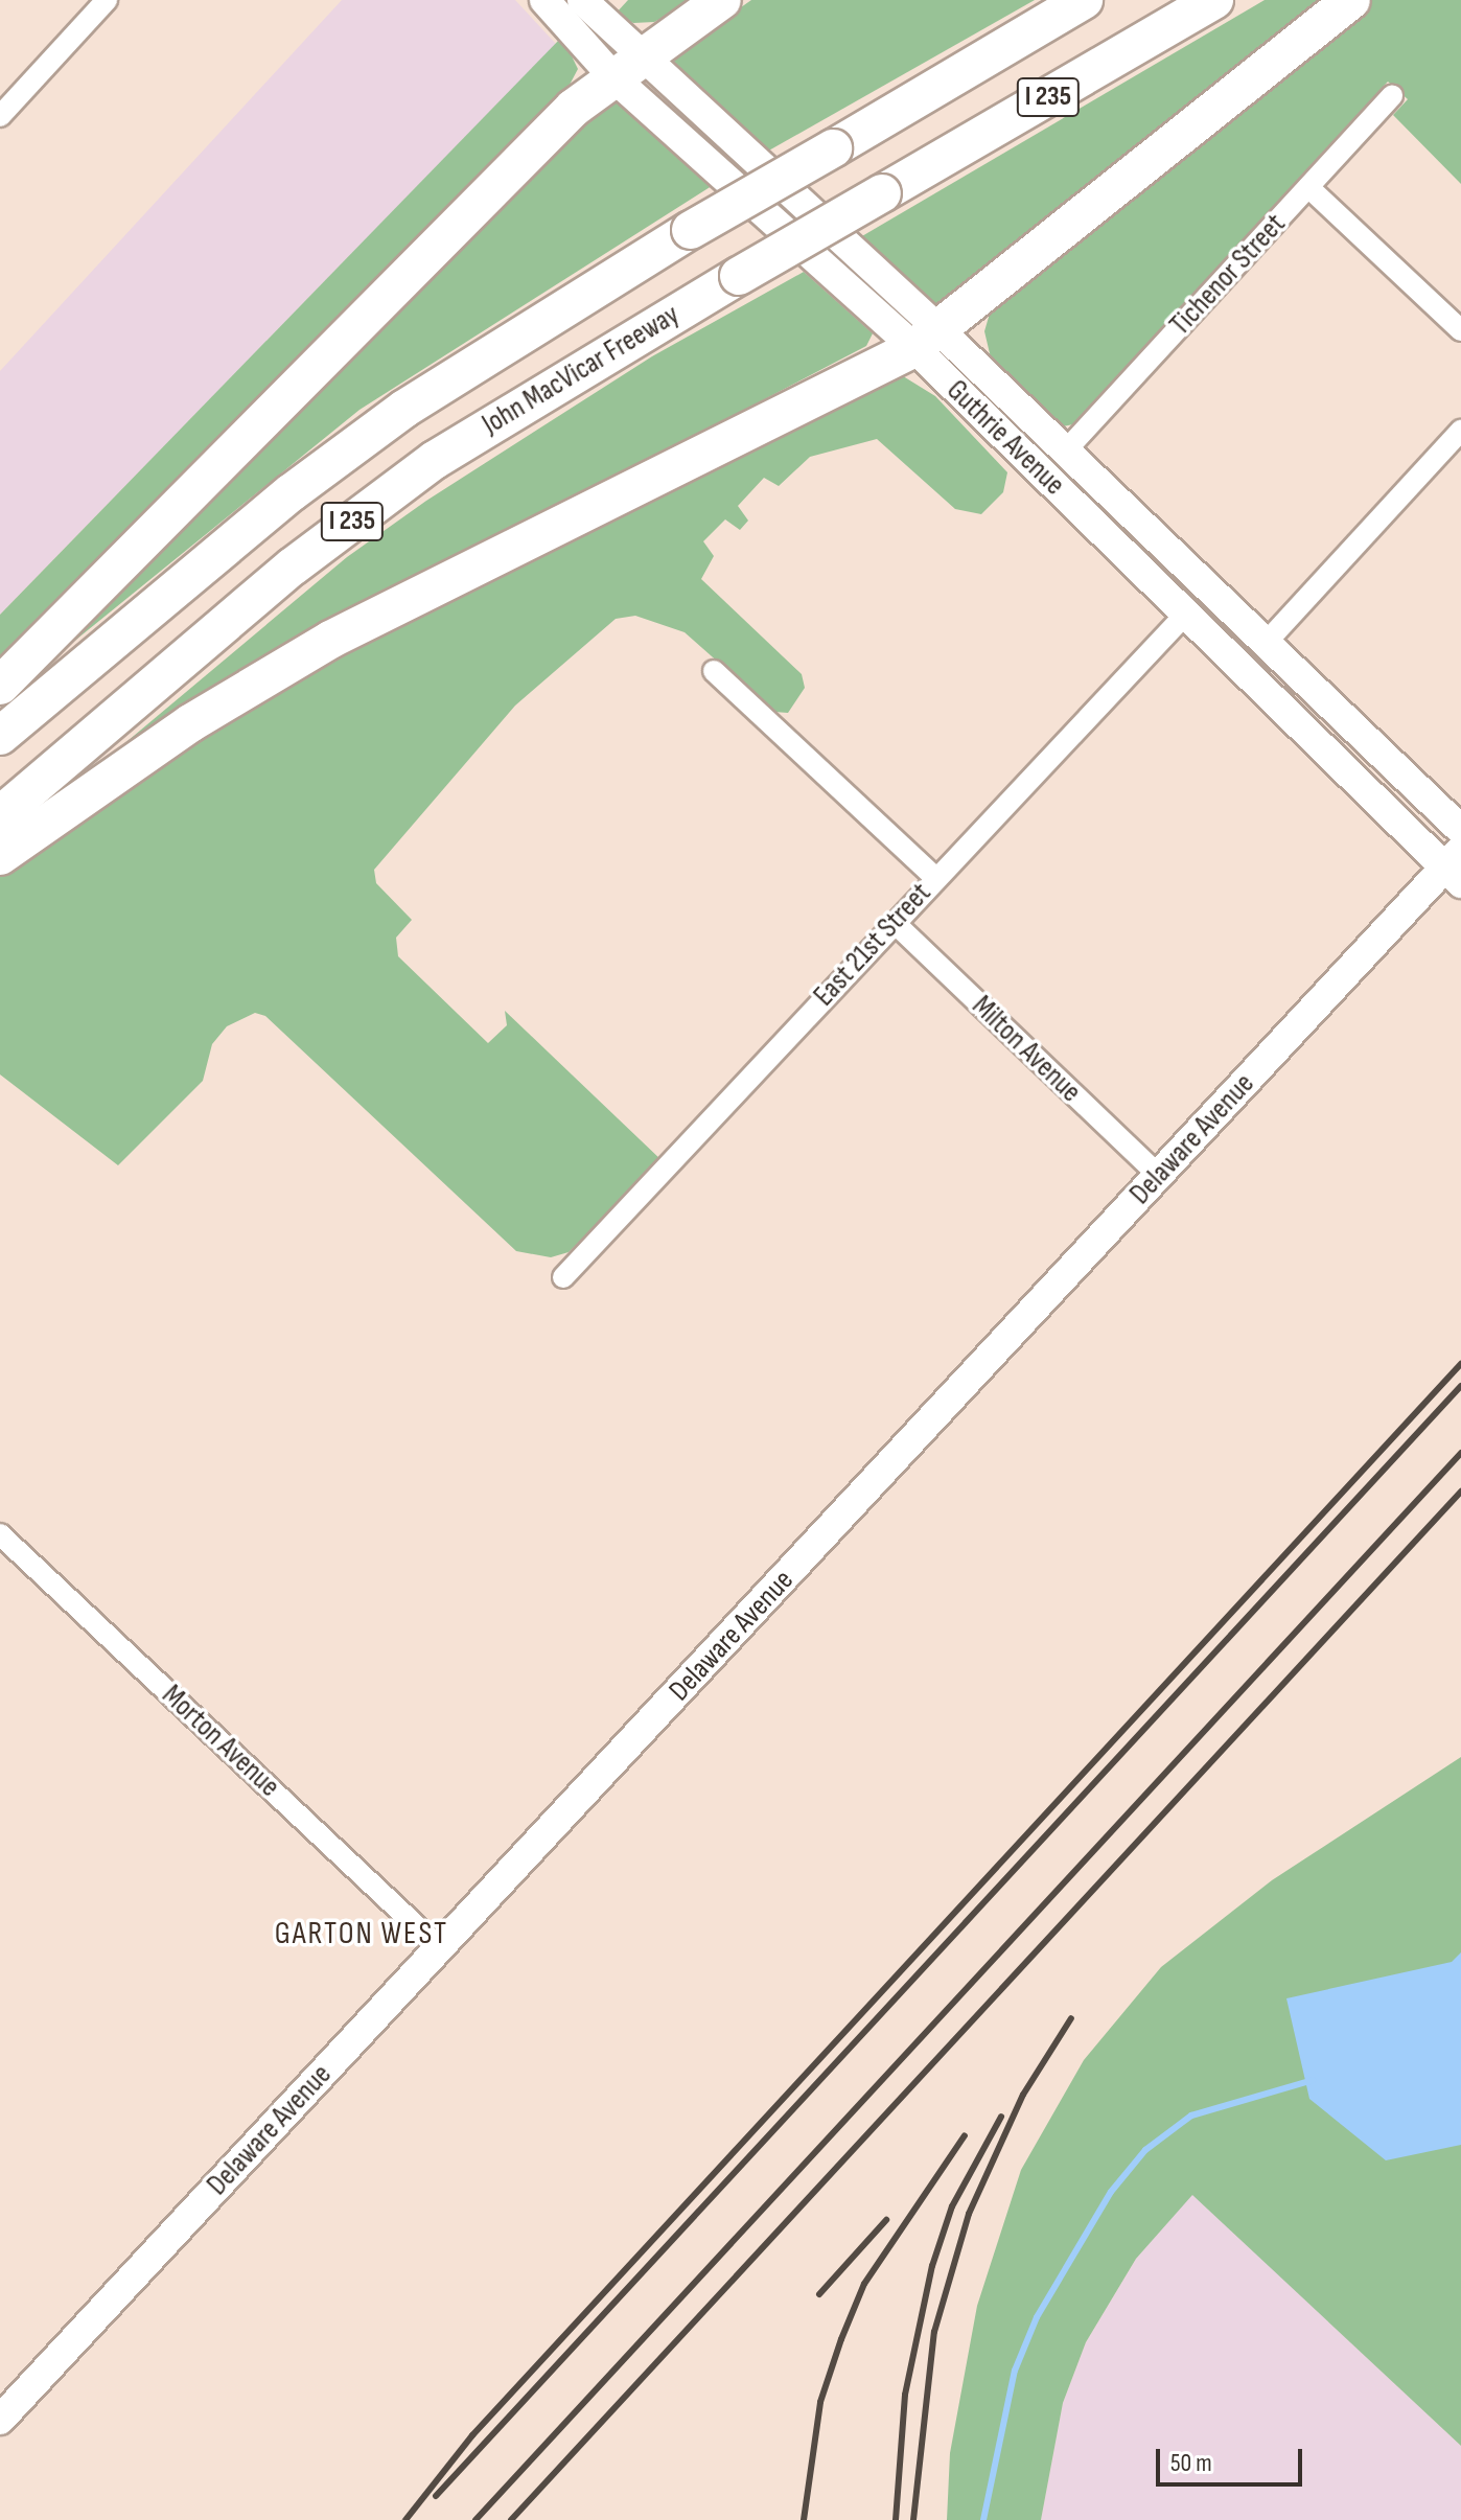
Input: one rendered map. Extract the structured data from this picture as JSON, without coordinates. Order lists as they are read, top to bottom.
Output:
{
  "streets": {
    "highway": ["I 235", "John MacVicar Freeway"],
    "main road": ["Guthrie Avenue", "Delaware Avenue"],
    "street": [
      "Tichenor Street",
      "East 21st Street",
      "Milton Avenue",
      "Morton Avenue"
    ]
  },
  "crossings": [
    ["Tichenor Street", "Guthrie Avenue"],
    ["Guthrie Avenue", "East 21st Street"],
    ["Guthrie Avenue", "Delaware Avenue"],
    ["East 21st Street", "Milton Avenue"],
    ["Milton Avenue", "Delaware Avenue"],
    ["Delaware Avenue", "Morton Avenue"]
  ],
  "districts": ["GARTON WEST"],
  "scale_bar": "50 m"
}
